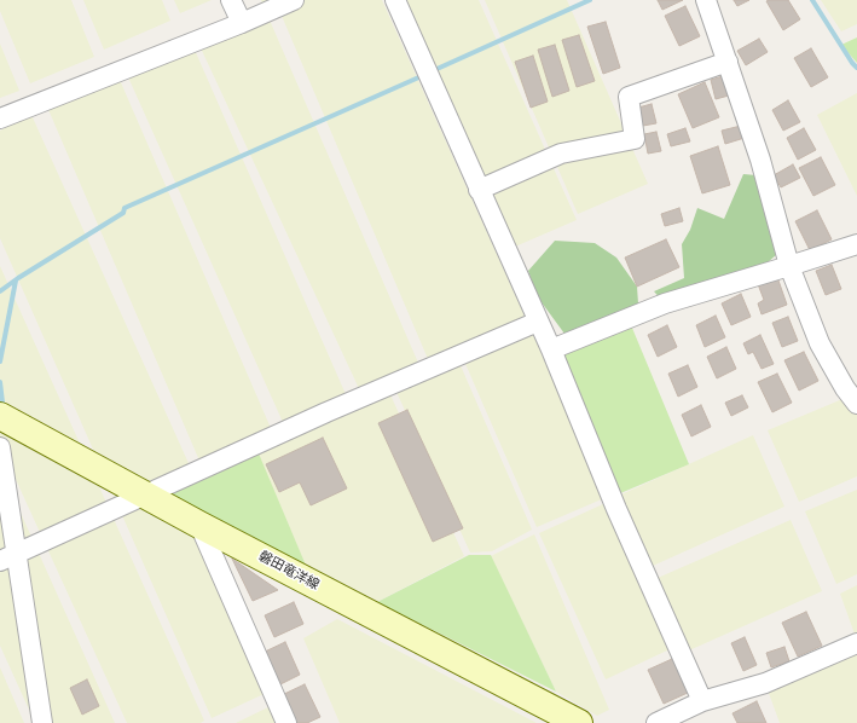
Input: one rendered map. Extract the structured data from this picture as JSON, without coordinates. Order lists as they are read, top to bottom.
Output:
{
  "streets": {
    "main road": ["磐田竜洋線"]
  }
}
